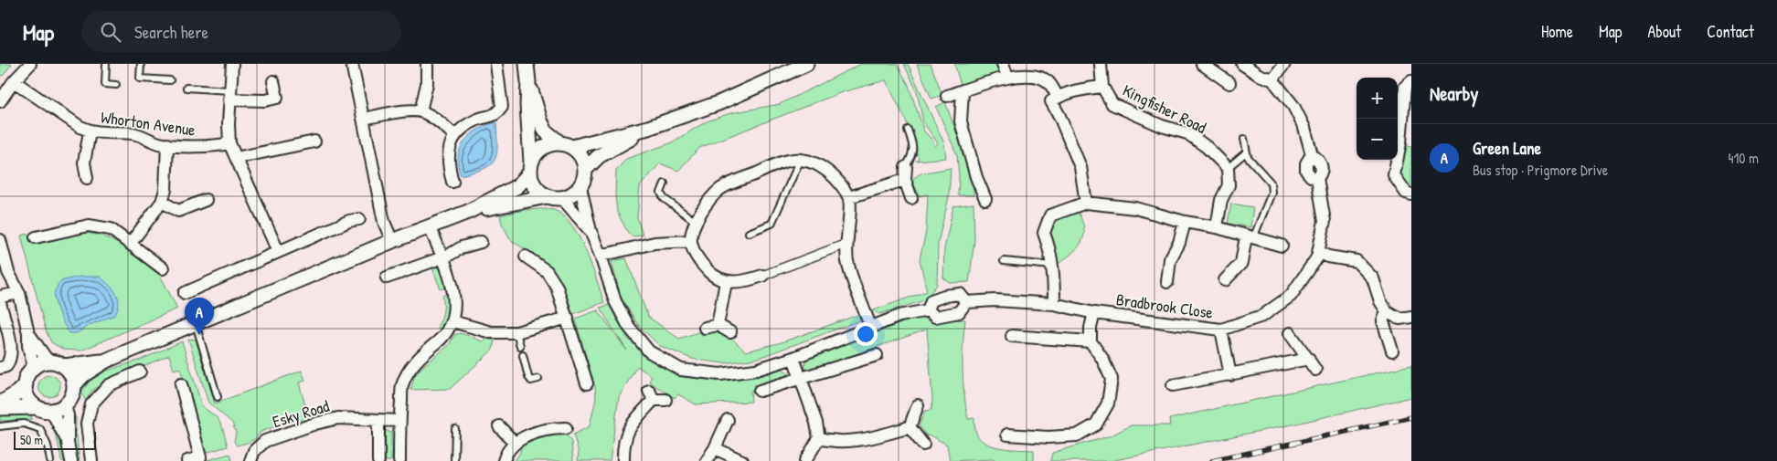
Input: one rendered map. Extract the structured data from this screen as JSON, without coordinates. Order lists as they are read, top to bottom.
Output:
{
  "streets": {
    "street": [
      "Kingfisher Road",
      "Whorton Avenue",
      "Bradbrook Close",
      "Esky Road"
    ]
  },
  "scale_bar": "50 m",
  "page": {
    "header": "Map",
    "search": "Search here",
    "nav": [
      "Home",
      "Map",
      "About",
      "Contact"
    ],
    "heading": "Nearby",
    "map_buttons": ["+", "−"],
    "list": [
      {
        "mark": "A",
        "name": "Green Lane",
        "note": "Bus stop · Prigmore Drive",
        "value": "410 m"
      }
    ],
    "pins": "A",
    "scale": "50 m"
  }
}
